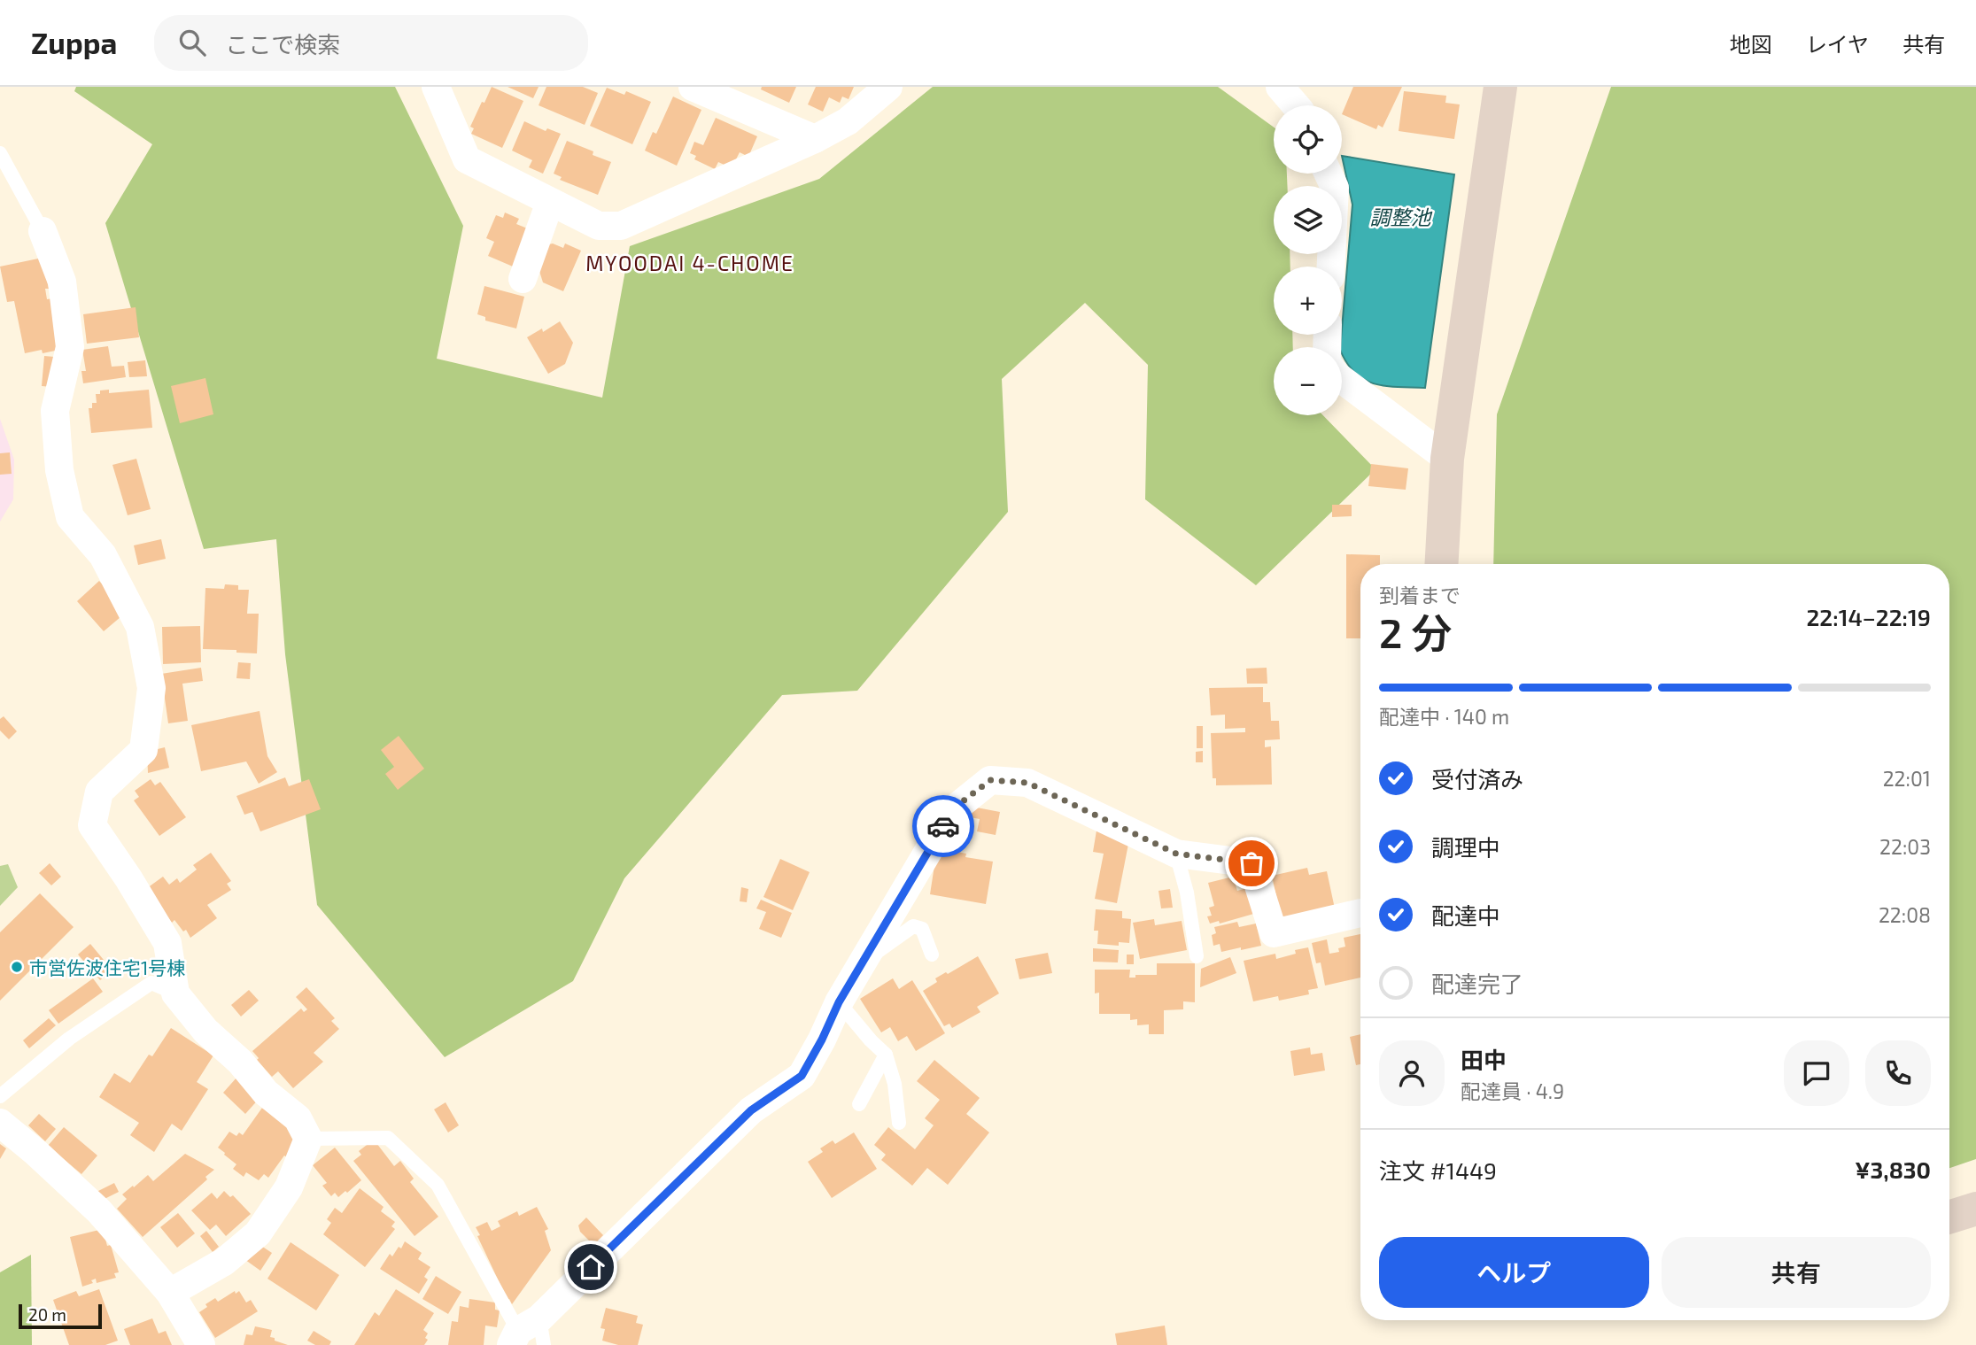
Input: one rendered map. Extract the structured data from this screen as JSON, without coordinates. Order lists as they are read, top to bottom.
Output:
{
  "districts": ["MYOODAI 4-CHOME"],
  "water": ["調整池"],
  "places": ["市営佐波住宅1号棟"],
  "scale_bar": "20 m",
  "page": {
    "header": "Zuppa",
    "search": "ここで検索",
    "nav": ["地図", "レイヤ", "共有"],
    "map_buttons": ["+", "−"],
    "heading": ["2 分", "到着まで", "22:14–22:19"],
    "panel": [
      "田中",
      "配達員 · 4.9",
      "注文 #1449",
      "¥3,830"
    ],
    "bar": "配達中 · 140 m",
    "list": [
      ["受付済み", "22:01"],
      ["調理中", "22:03"],
      ["配達中", "22:08"],
      "配達完了"
    ],
    "buttons": ["ヘルプ", "共有"],
    "scale": "20 m"
  }
}
